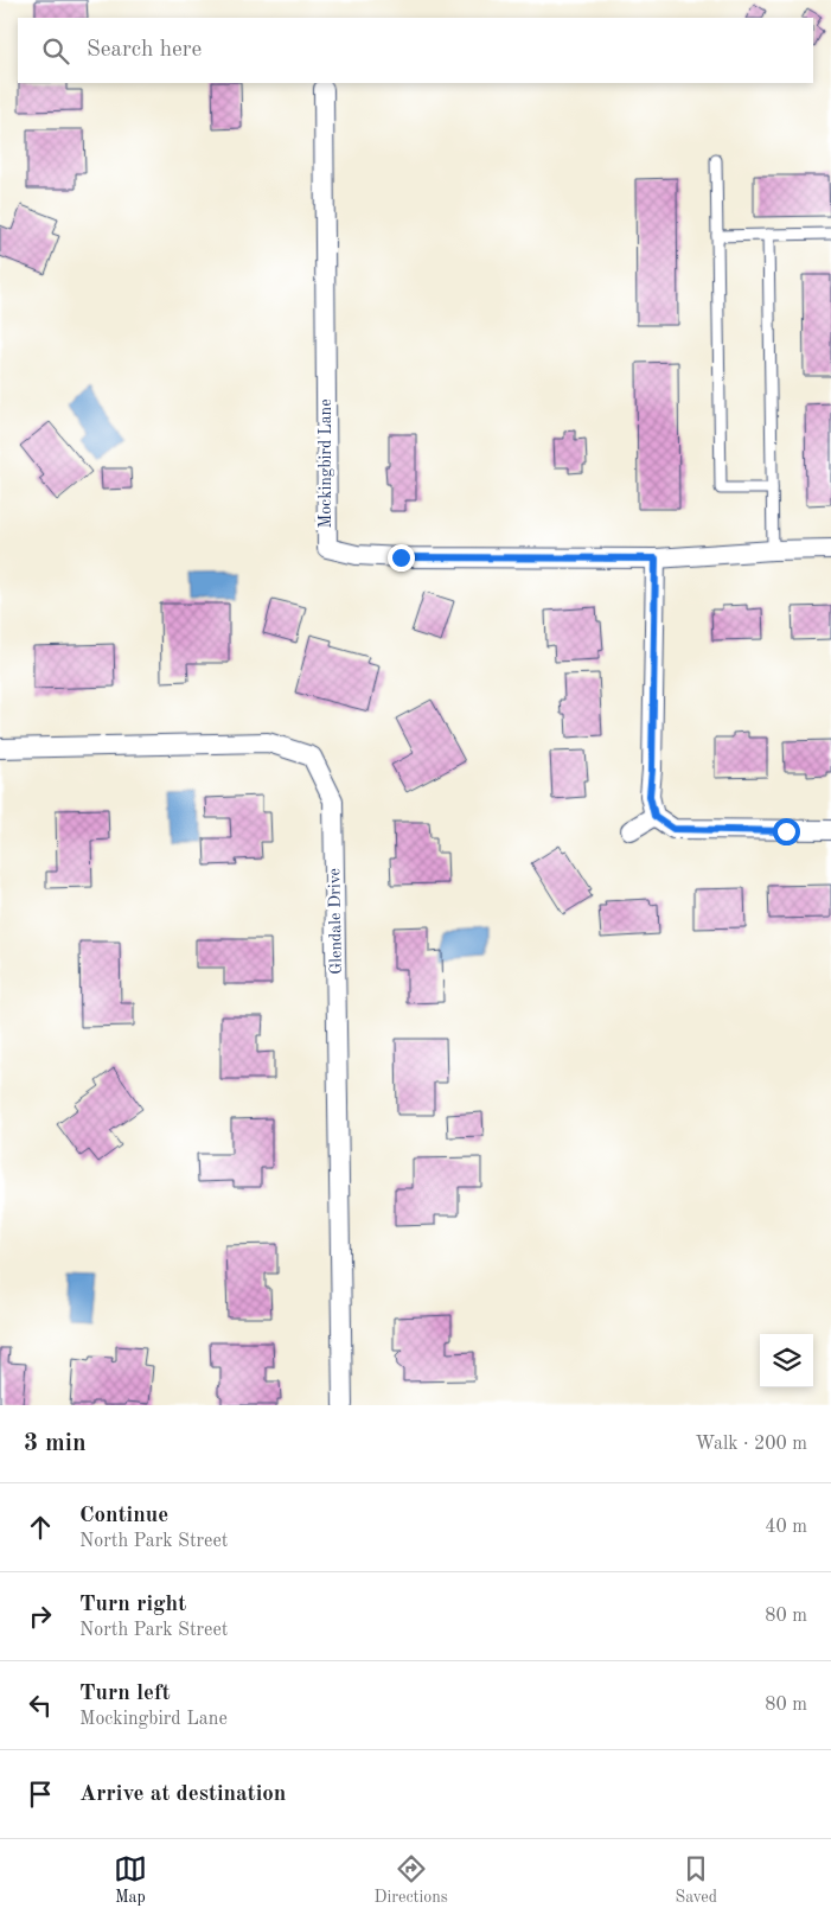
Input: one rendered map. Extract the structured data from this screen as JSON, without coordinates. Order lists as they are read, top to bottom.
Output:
{
  "streets": {
    "street": ["Mockingbird Lane", "Glendale Drive"]
  },
  "page": {
    "search": "Search here",
    "heading": ["3 min", "Walk · 200 m"],
    "list": [
      ["Continue", "North Park Street", "40 m"],
      ["Turn right", "North Park Street", "80 m"],
      ["Turn left", "Mockingbird Lane", "80 m"],
      "Arrive at destination"
    ],
    "nav": ["Map", "Directions", "Saved"]
  }
}
